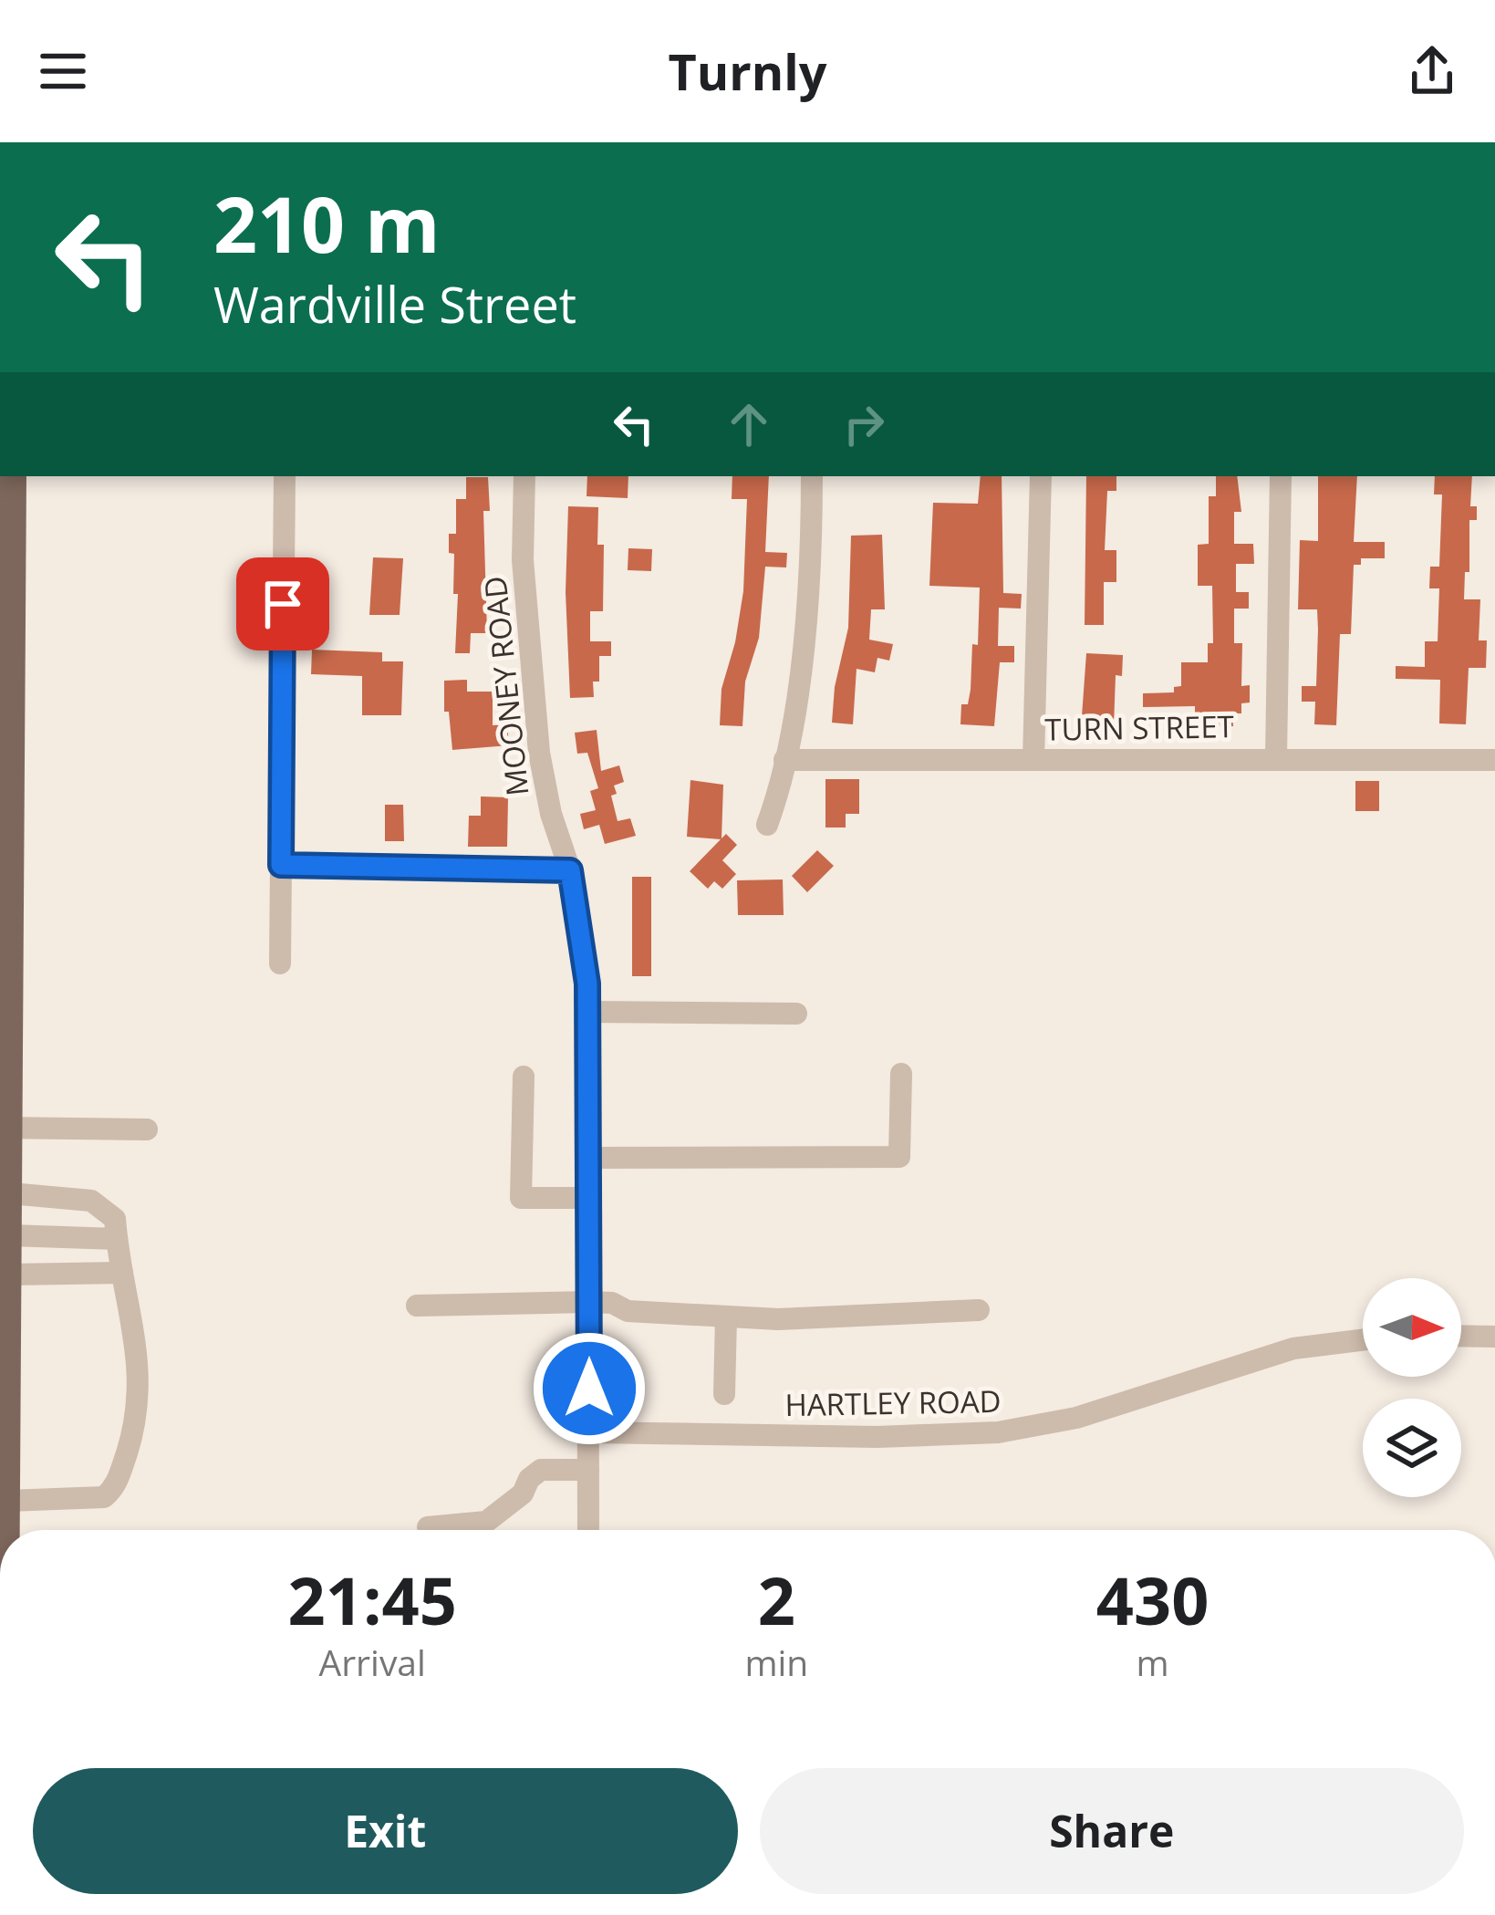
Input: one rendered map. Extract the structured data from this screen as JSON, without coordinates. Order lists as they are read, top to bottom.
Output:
{
  "streets": {
    "street": ["MOONEY ROAD", "TURN STREET", "HARTLEY ROAD"]
  },
  "crossings": [
    ["MOONEY ROAD", "HARTLEY ROAD"]
  ],
  "north": "right",
  "page": {
    "header": "Turnly",
    "turn": ["210 m", "Wardville Street"],
    "eta": [
      "21:45",
      "Arrival",
      "2",
      "min",
      "430",
      "m"
    ],
    "buttons": ["Exit", "Share"]
  }
}
